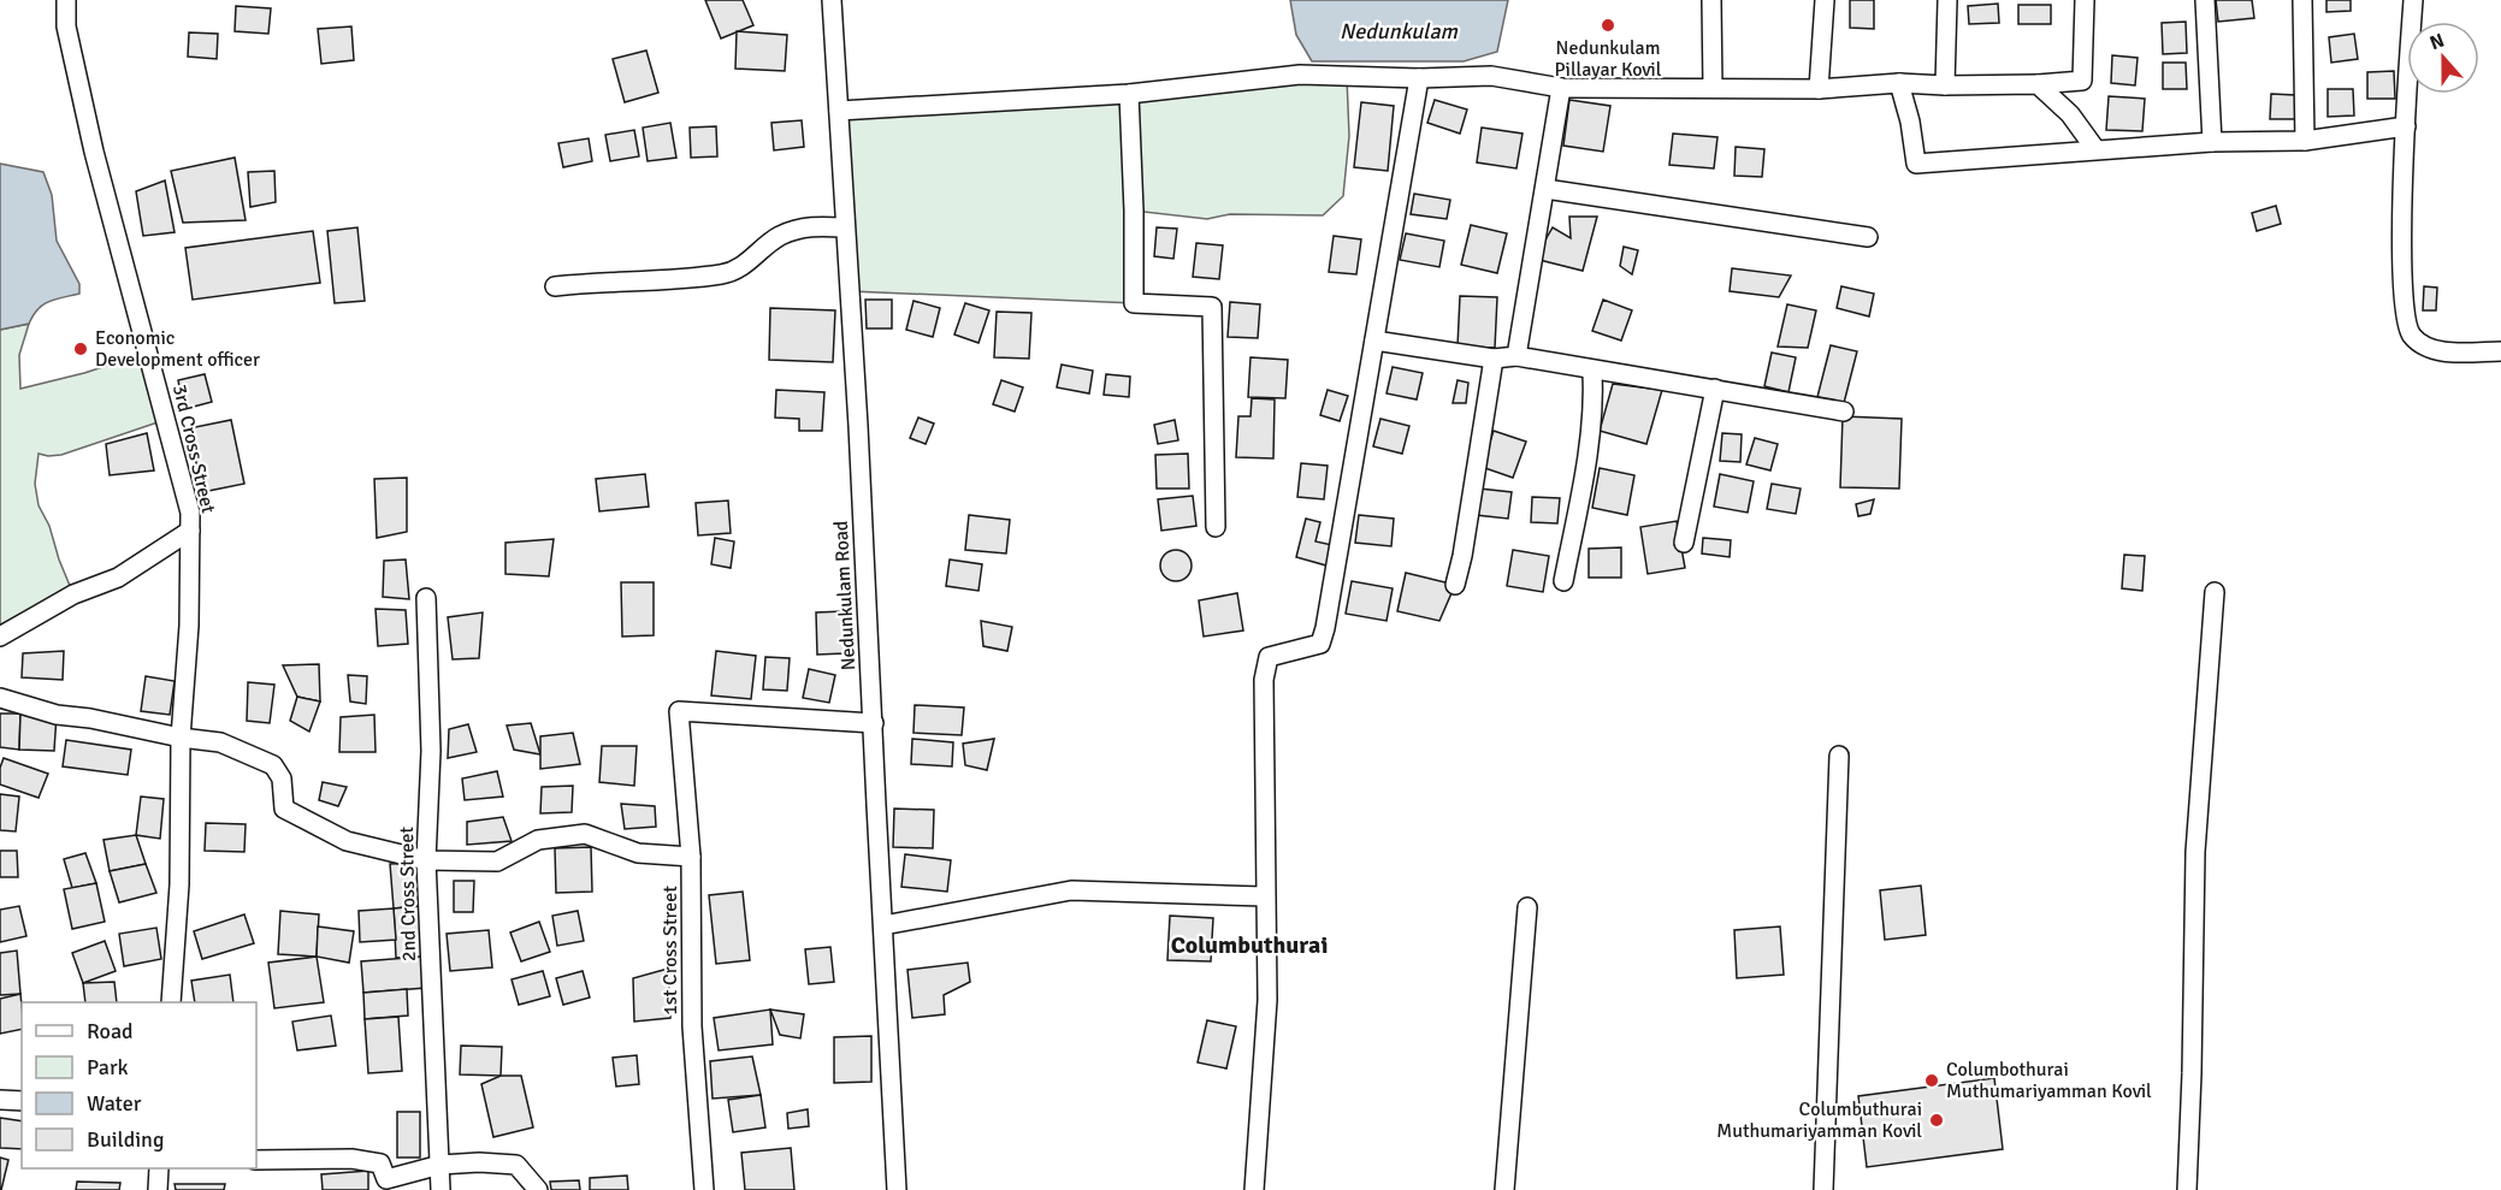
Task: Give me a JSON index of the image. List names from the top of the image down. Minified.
{"streets":{"street":["3rd Cross Street","Nedunkulam Road","2nd Cross Street","1st Cross Street"]},"crossings":[["Nedunkulam Road","1st Cross Street"]],"districts":["Columbuthurai"],"water":["Nedunkulam"],"places":["Nedunkulam Pillayar Kovil","Economic Development officer","Columbothurai Muthumariyamman Kovil","Columbuthurai Muthumariyamman Kovil"],"legend":["Road","Park","Water","Building"],"north":"top"}
